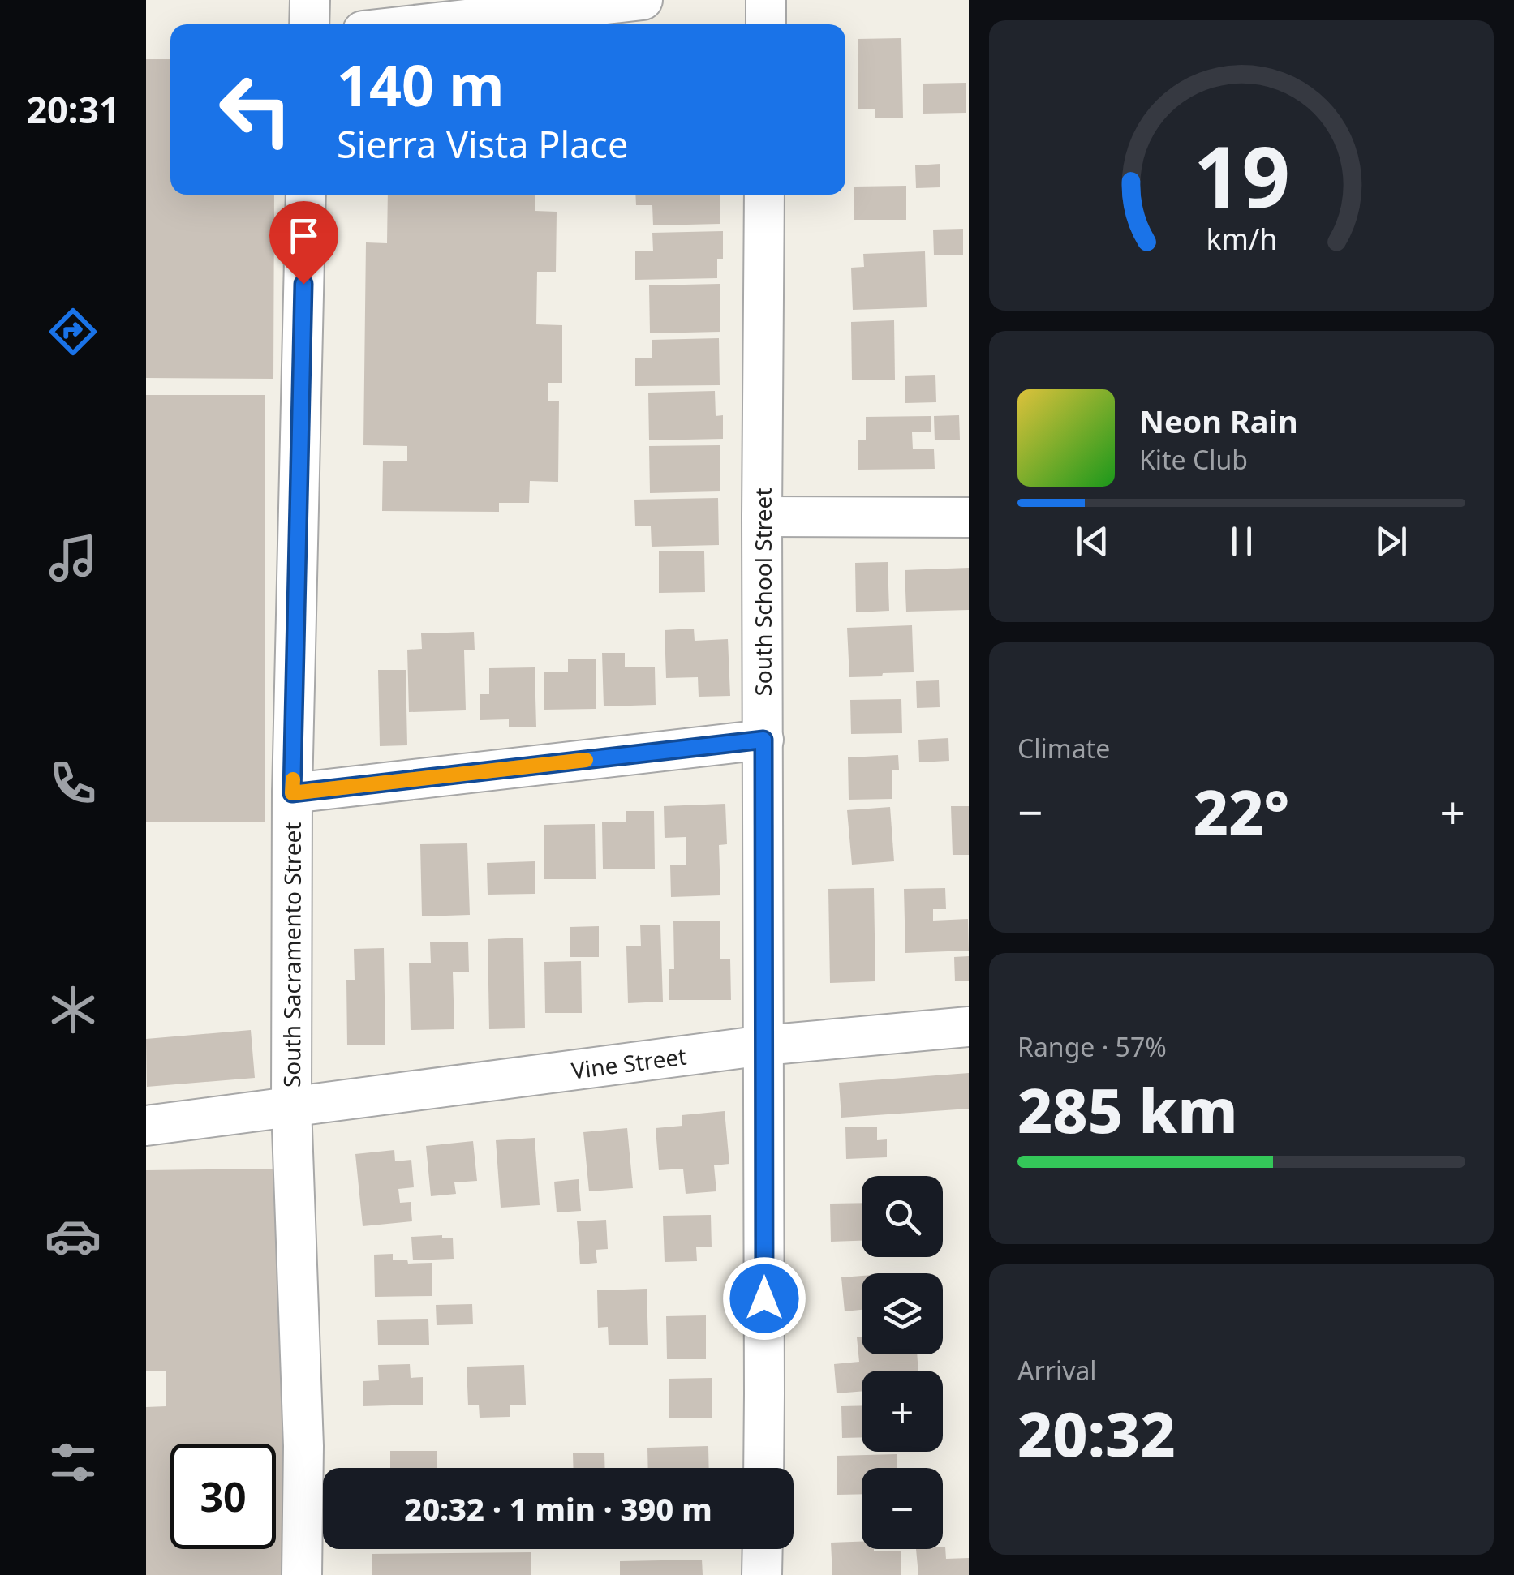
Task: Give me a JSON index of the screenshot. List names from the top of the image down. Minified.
{"streets":{"street":["South School Street","South Sacramento Street","Vine Street"]},"crossings":[["South School Street","Vine Street"],["South Sacramento Street","Vine Street"]],"page":{"tabs":"20:31","turn":["140 m","Sierra Vista Place"],"song":["Neon Rain","Kite Club"],"tile":["Climate",["Range · 57%","285 km"],["Arrival","20:32"]],"heat":["−","22°","+"],"map_buttons":["+","−"],"limit":"30","trip":"20:32 · 1 min · 390 m","gauge":["19","km/h"]}}
